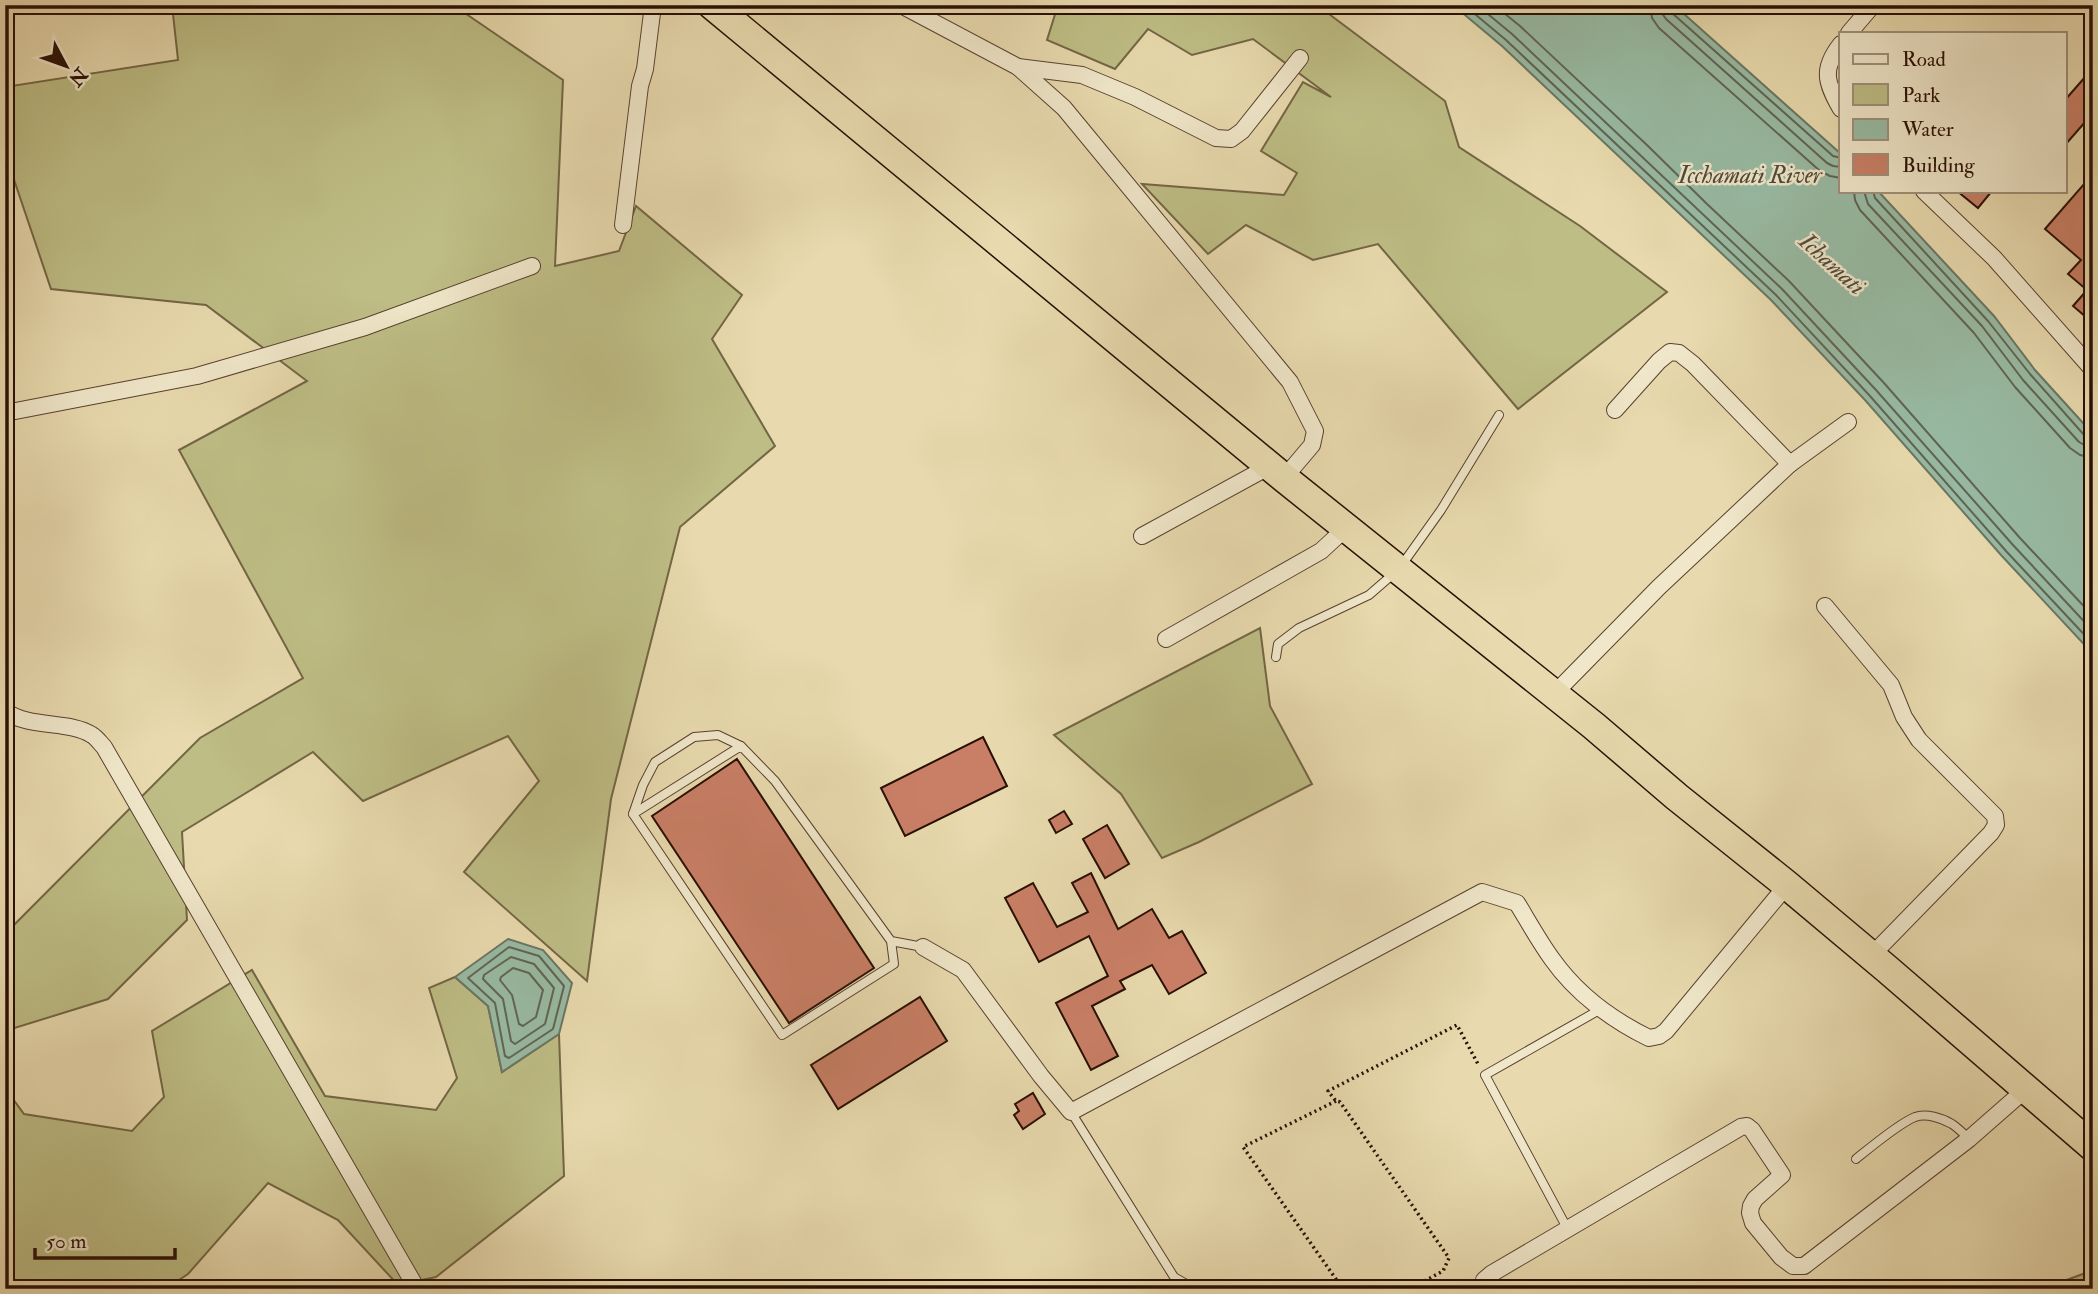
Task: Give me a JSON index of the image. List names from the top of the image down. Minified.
{"water":["Icchamati River","Ichamati"],"legend":["Road","Park","Water","Building"],"scale_bar":"50 m","north":"bottom right"}
